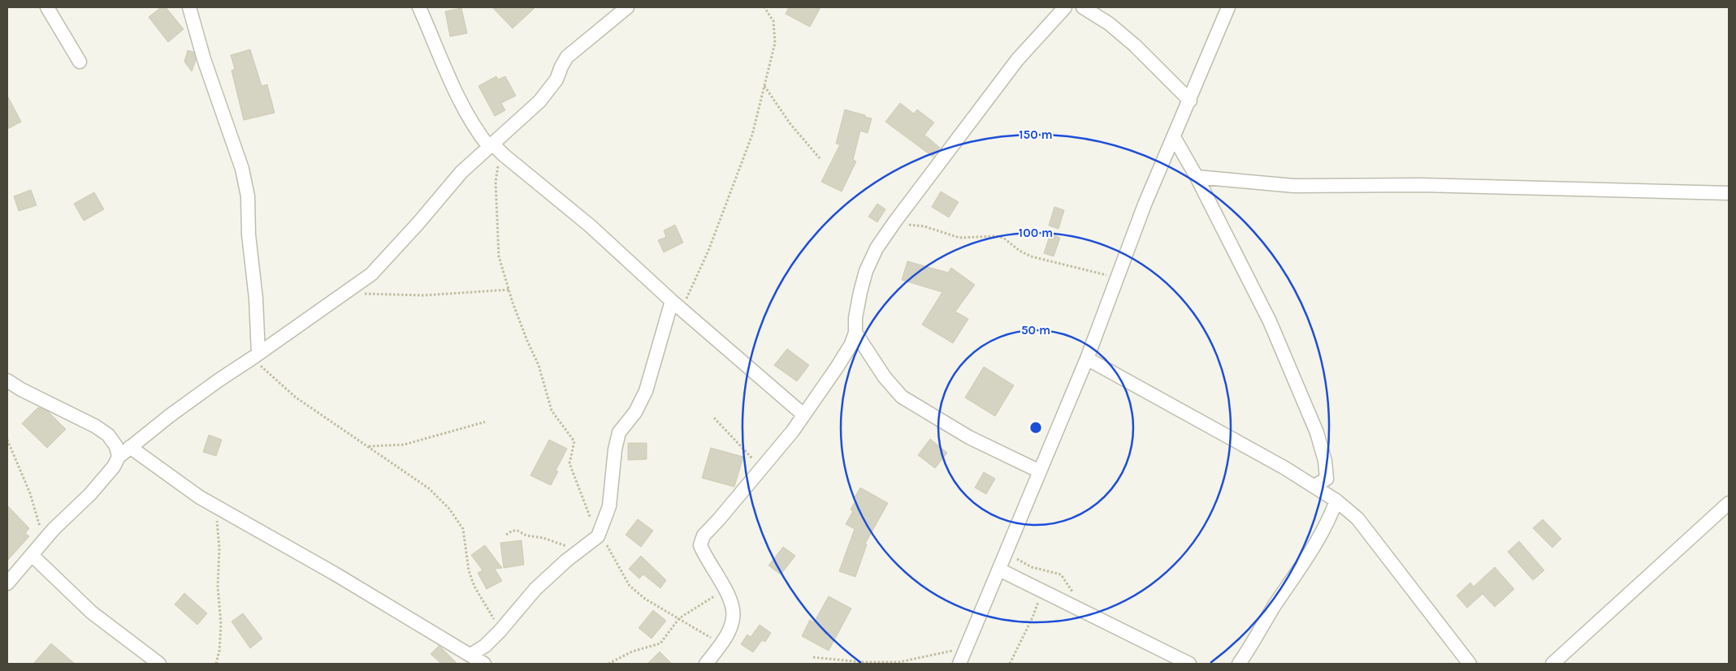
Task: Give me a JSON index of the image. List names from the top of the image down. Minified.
{"rings":["150 m","100 m","50 m"]}
